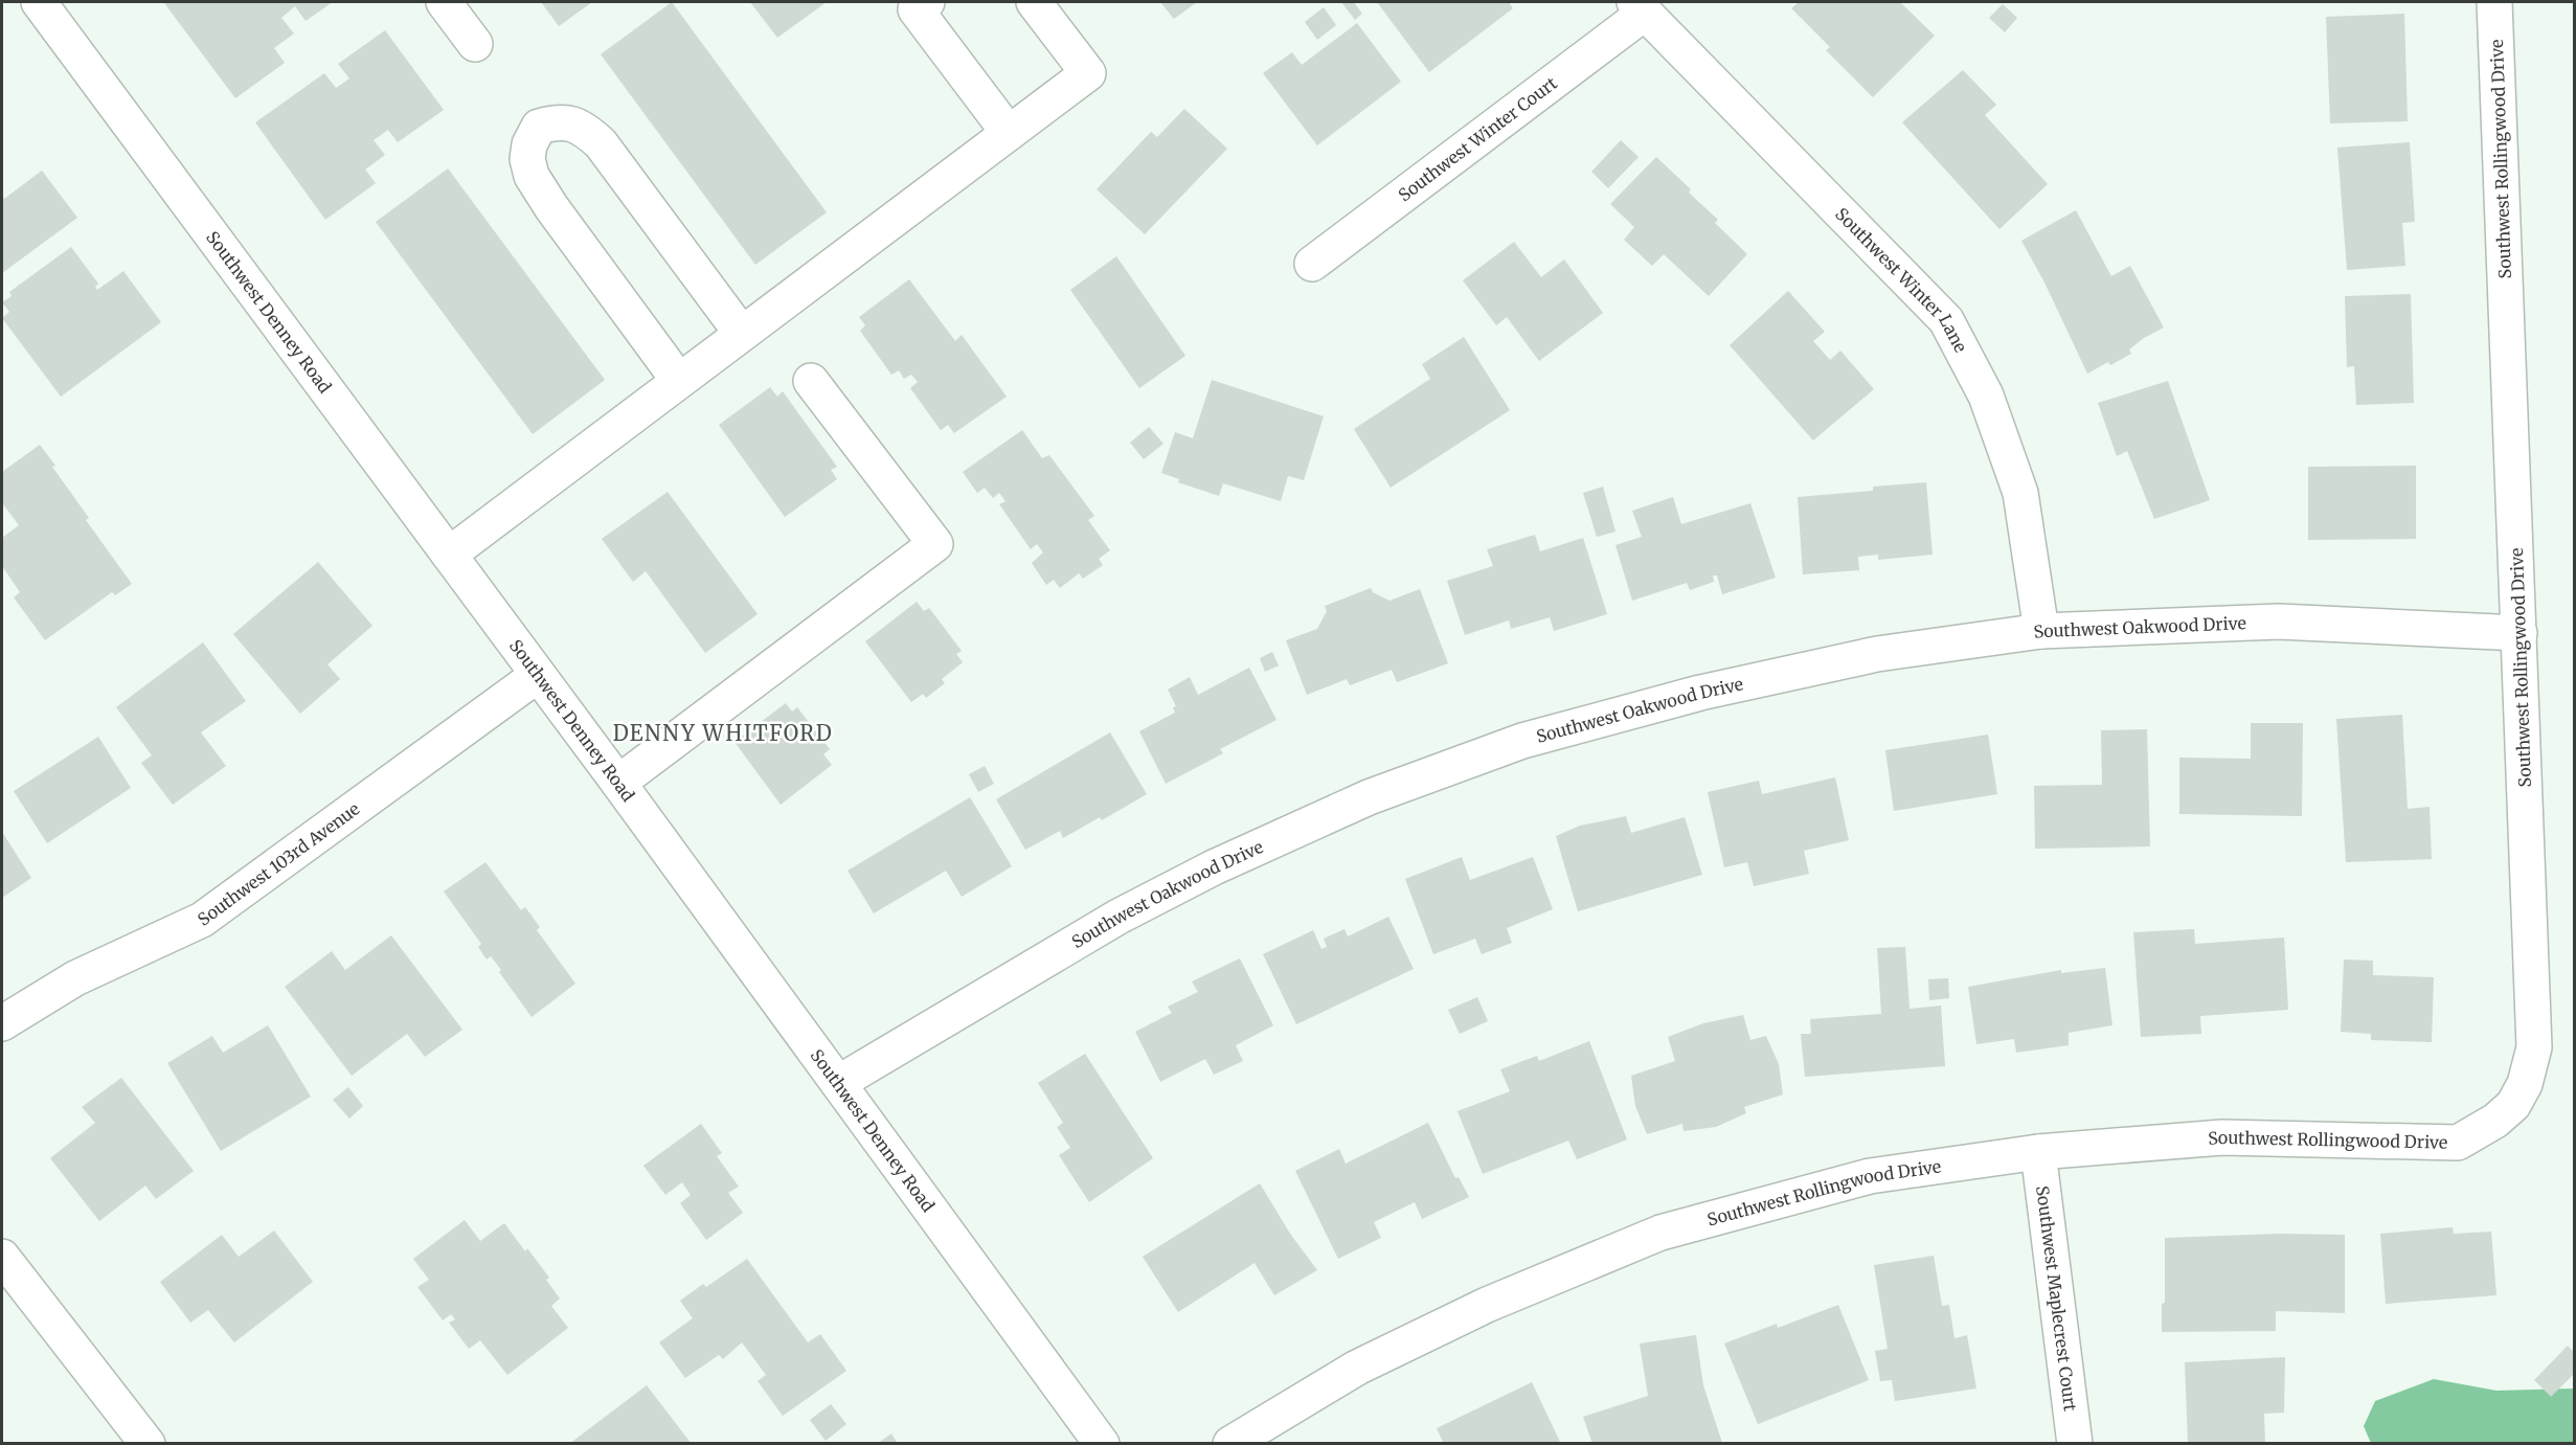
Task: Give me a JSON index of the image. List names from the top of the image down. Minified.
{"streets":{"street":["Southwest Winter Court","Southwest Rollingwood Drive","Southwest Winter Lane","Southwest Denney Road","Southwest Oakwood Drive","Southwest 103rd Avenue","Southwest Maplecrest Court"]},"crossings":[["Southwest Winter Court","Southwest Winter Lane"],["Southwest Rollingwood Drive","Southwest Oakwood Drive"],["Southwest Rollingwood Drive","Southwest Maplecrest Court"],["Southwest Winter Lane","Southwest Oakwood Drive"],["Southwest Denney Road","Southwest Oakwood Drive"],["Southwest Denney Road","Southwest 103rd Avenue"]],"districts":["DENNY WHITFORD"]}
